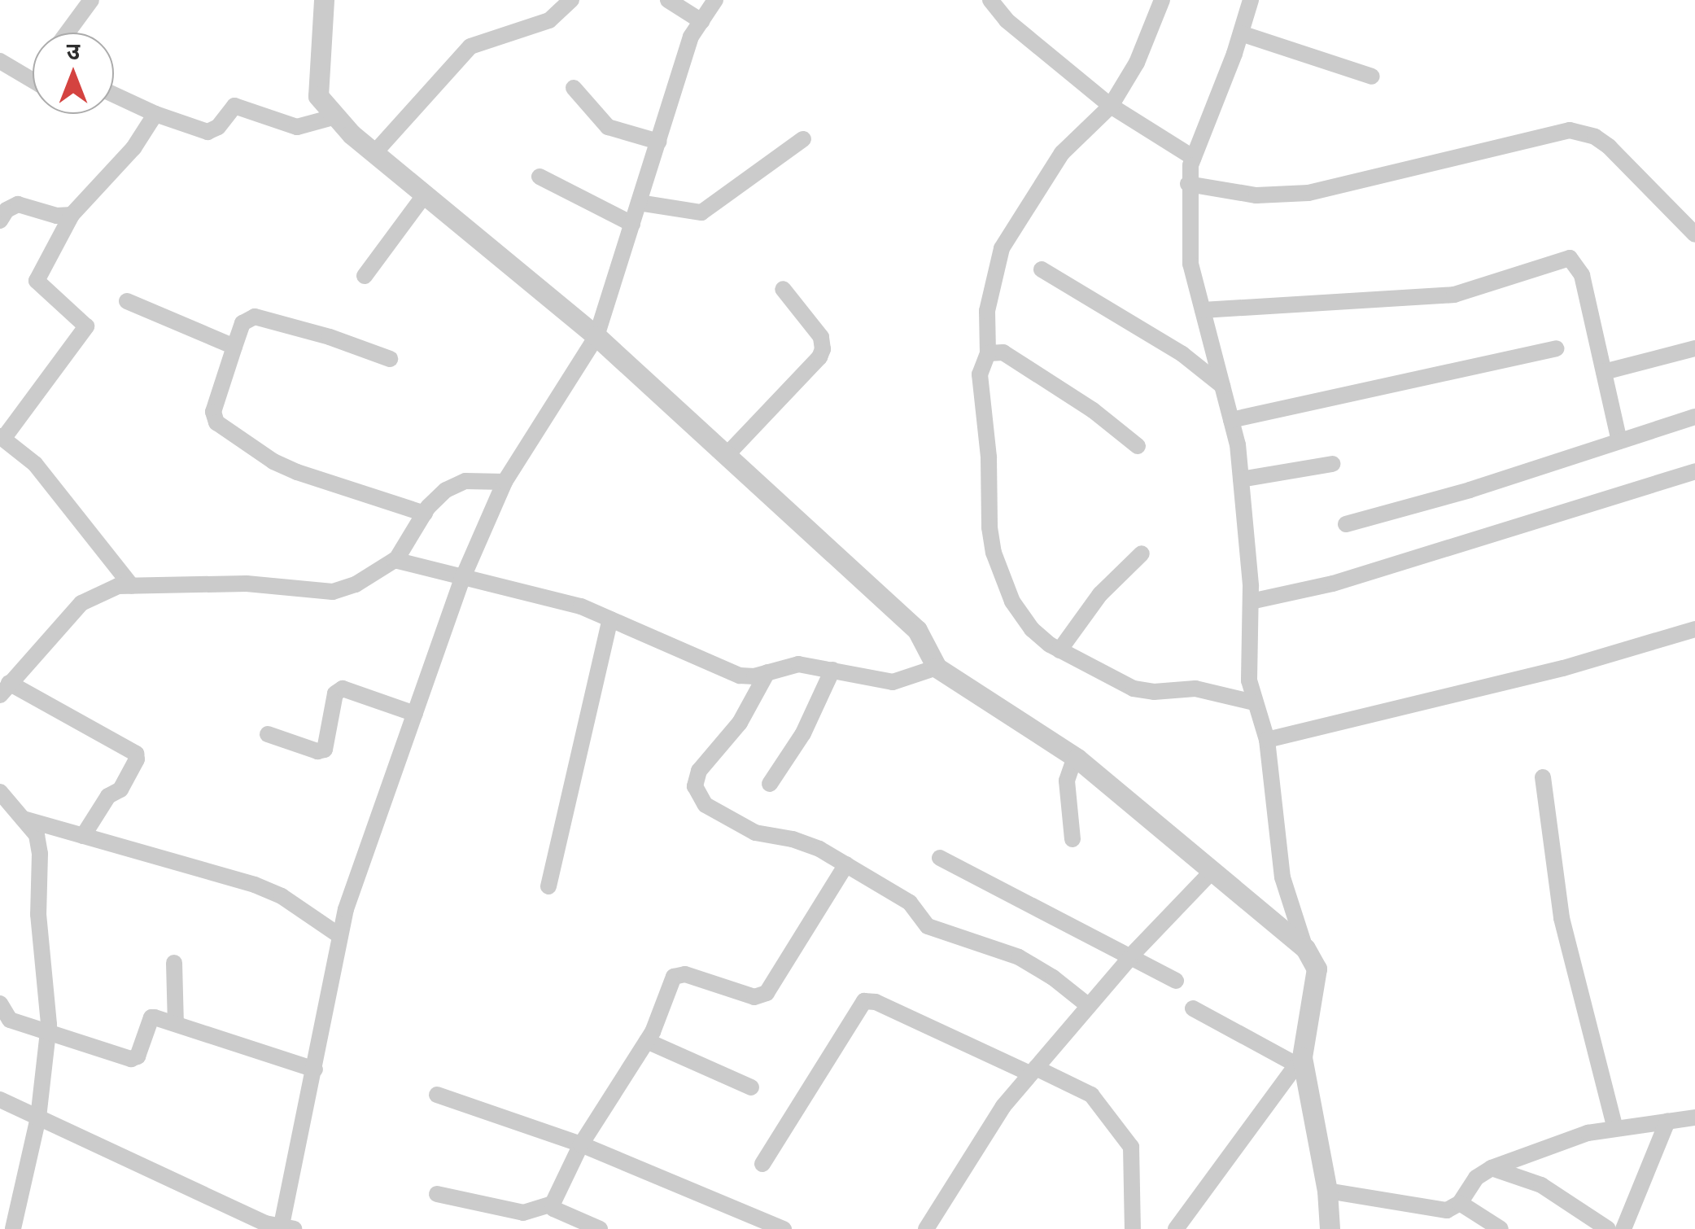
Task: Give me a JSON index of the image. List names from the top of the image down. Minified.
{"north":"top"}
